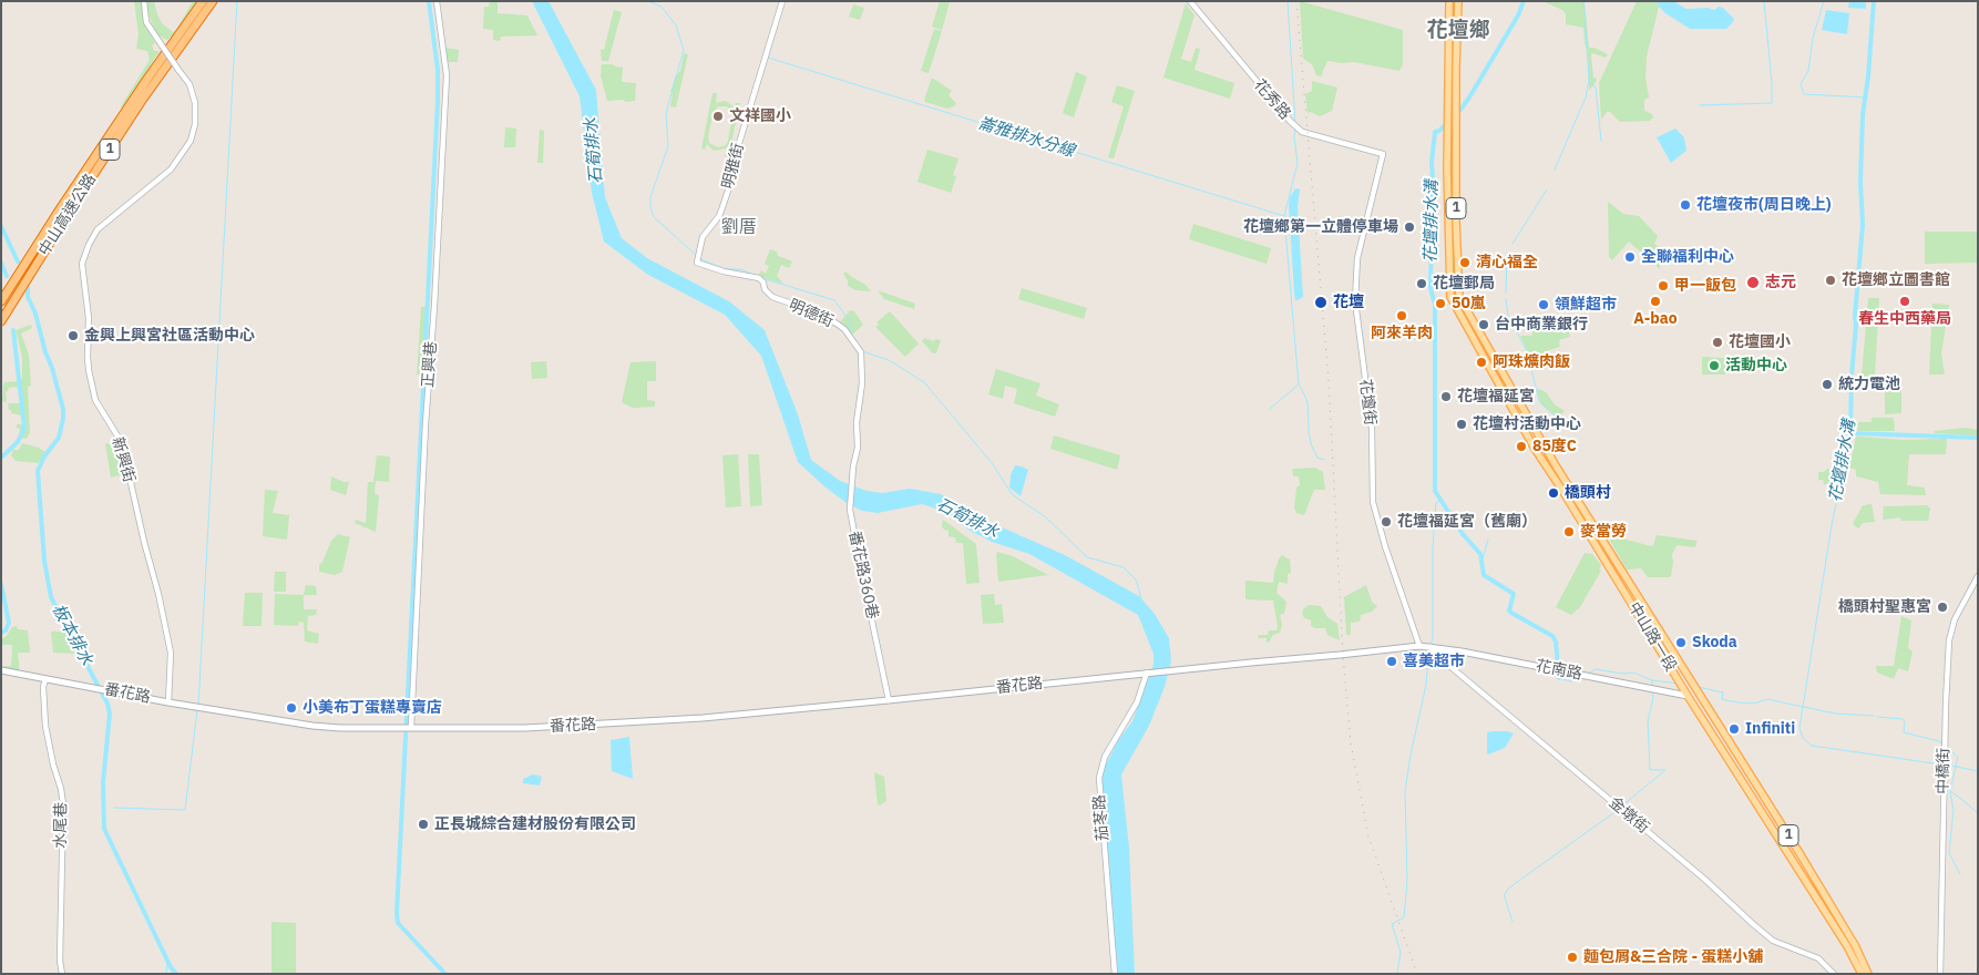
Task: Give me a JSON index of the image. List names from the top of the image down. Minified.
{"streets":{"highway":["1","中山高速公路"],"main road":["中山路一段","花南路","番花路"],"street":["花秀路","明雅街","明德街","正興巷","花壇街","新興街","番花路360巷","中橋街","金墩街","茄苳路","水尾巷"]},"crossings":[["花秀路","花壇街"],["明雅街","明德街"],["明德街","番花路360巷"],["正興巷","番花路"],["花壇街","番花路"],["新興街","番花路"],["番花路360巷","番花路"],["中山路一段","花南路"],["花南路","金墩街"],["番花路","茄苳路"],["番花路","水尾巷"]],"districts":["花壇鄉","劉厝"],"water":["崙雅排水分線","石筍排水","花壇排水溝","板本排水"],"places":["文祥國小","花壇夜市(周日晚上)","花壇鄉第一立體停車場","全聯福利中心","清心福全","花壇鄉立圖書館","志元","花壇郵局","甲一飯包","A-bao","春生中西藥局","花壇","50嵐","領鮮超市","阿來羊肉","台中商業銀行","金興上興宮社區活動中心","花壇國小","阿珠爌肉飯","活動中心","統力電池","花壇福延宮","花壇村活動中心","85度C","橋頭村","花壇福延宮（舊廟）","麥當勞","橋頭村聖惠宮","Skoda","喜美超市","小美布丁蛋糕專賣店","Infiniti","正長城綜合建材股份有限公司","麵包屑&三合院 - 蛋糕小舖"]}
